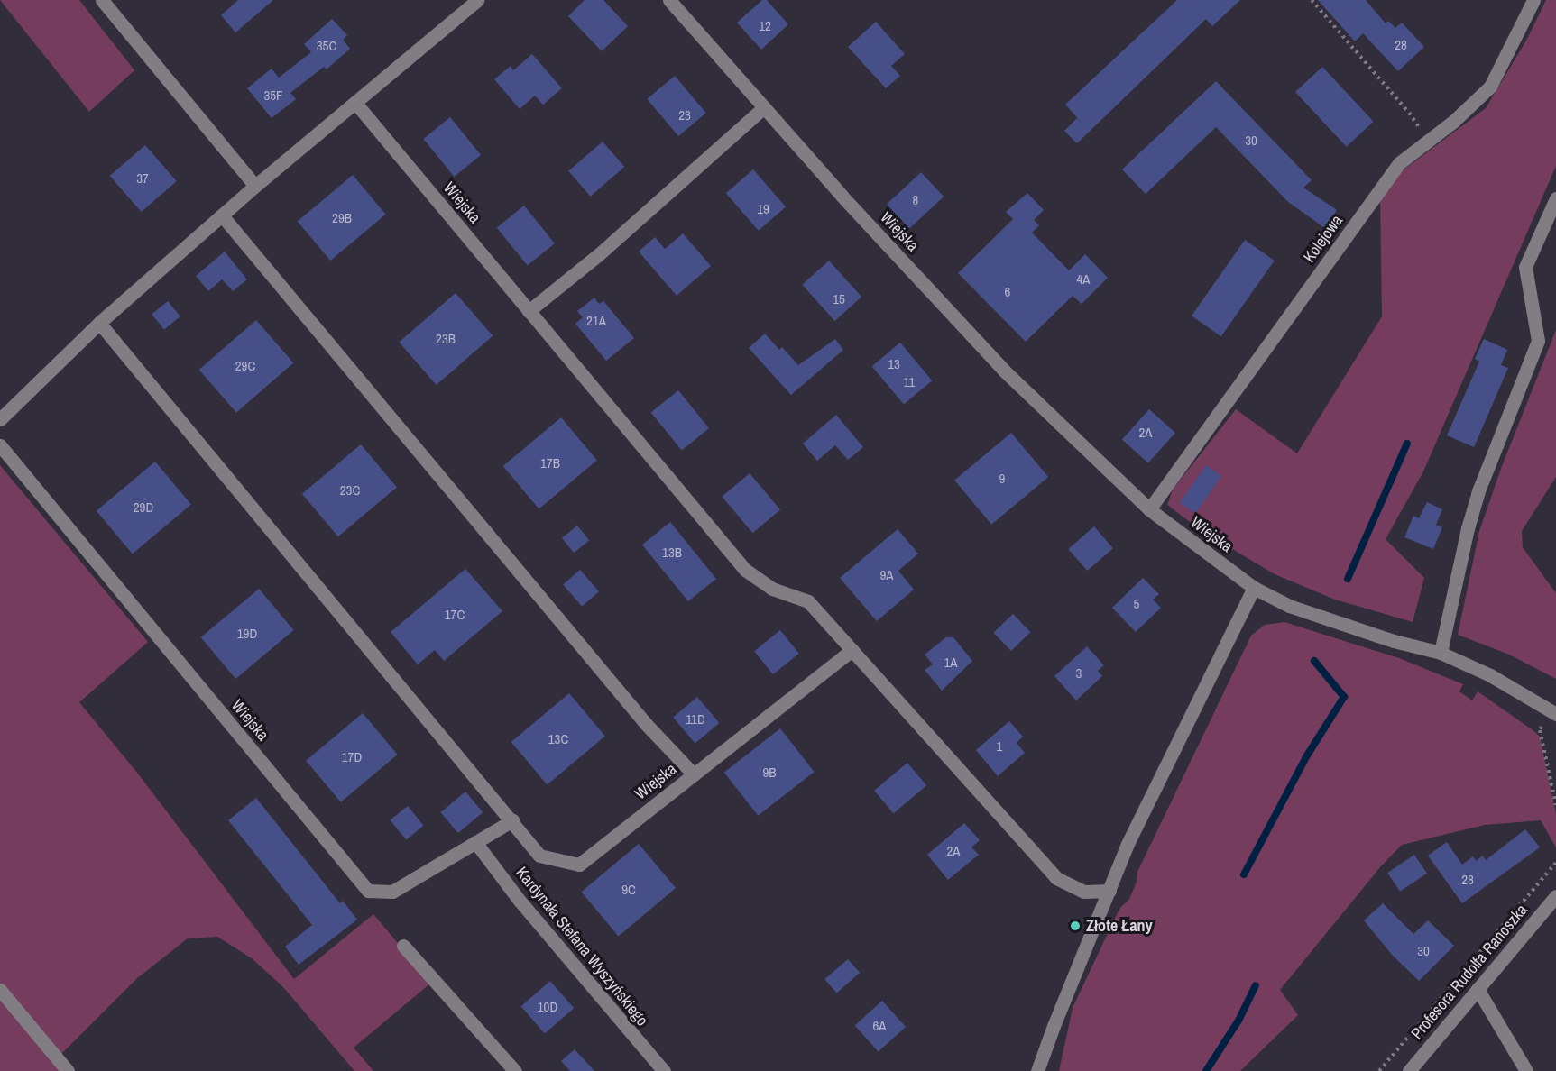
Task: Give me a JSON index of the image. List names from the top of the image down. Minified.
{"streets":{"street":["Wiejska","Kolejowa","Kardynała Stefana Wyszyńskiego","Profesora Rudolfa Ranoszka"]},"crossings":[["Wiejska","Kolejowa"],["Wiejska","Kardynała Stefana Wyszyńskiego"]],"places":["Złote Łany"],"house_numbers":["12","28","35C","35F","23","30","37","8","19","29B","4A","6","15","21A","23B","13","29C","11","2A","17B","9","23C","29D","13B","9A","5","17C","19D","1A","3","11D","13C","1","17D","9B","2A","28","9C","30","10D","6A"]}
